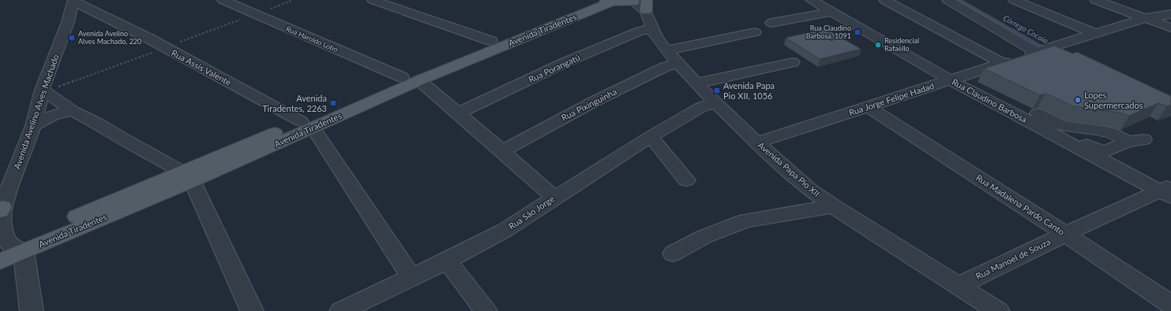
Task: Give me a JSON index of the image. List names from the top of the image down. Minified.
{"streets":{"main road":["Avenida Tiradentes"],"street":["Rua Haroldo Lobo","Rua Assis Valente","Rua Porangatú","Rua Jorge Felipe Hadad","Rua Claudino Barbosa","Rua Pixinguinha","Avenida Avelino Alves Machado","Avenida Papa Pio XII","Rua Madalena Pardo Canto","Rua São Jorge","Rua Manoel de Souza"]},"crossings":[["Avenida Tiradentes","Rua Haroldo Lobo"],["Avenida Tiradentes","Rua Assis Valente"],["Avenida Tiradentes","Avenida Avelino Alves Machado"],["Avenida Tiradentes","Avenida Papa Pio XII"],["Rua Assis Valente","Avenida Avelino Alves Machado"],["Rua Porangatú","Avenida Papa Pio XII"],["Rua Jorge Felipe Hadad","Rua Claudino Barbosa"],["Rua Jorge Felipe Hadad","Avenida Papa Pio XII"],["Rua Jorge Felipe Hadad","Rua Madalena Pardo Canto"],["Rua Claudino Barbosa","Rua Manoel de Souza"],["Rua Pixinguinha","Avenida Papa Pio XII"],["Avenida Papa Pio XII","Rua São Jorge"],["Avenida Papa Pio XII","Rua Manoel de Souza"],["Rua Madalena Pardo Canto","Rua Manoel de Souza"]],"water":["Córrego Cocaia"],"places":{"transit":["Rua Claudino Barbosa, 1091","Avenida Avelino Alves Machado, 220","Avenida Papa Pio XII, 1056","Avenida Tiradentes, 2263"],"other":["Residencial Rafaello","Lopes Supermercados"]}}
